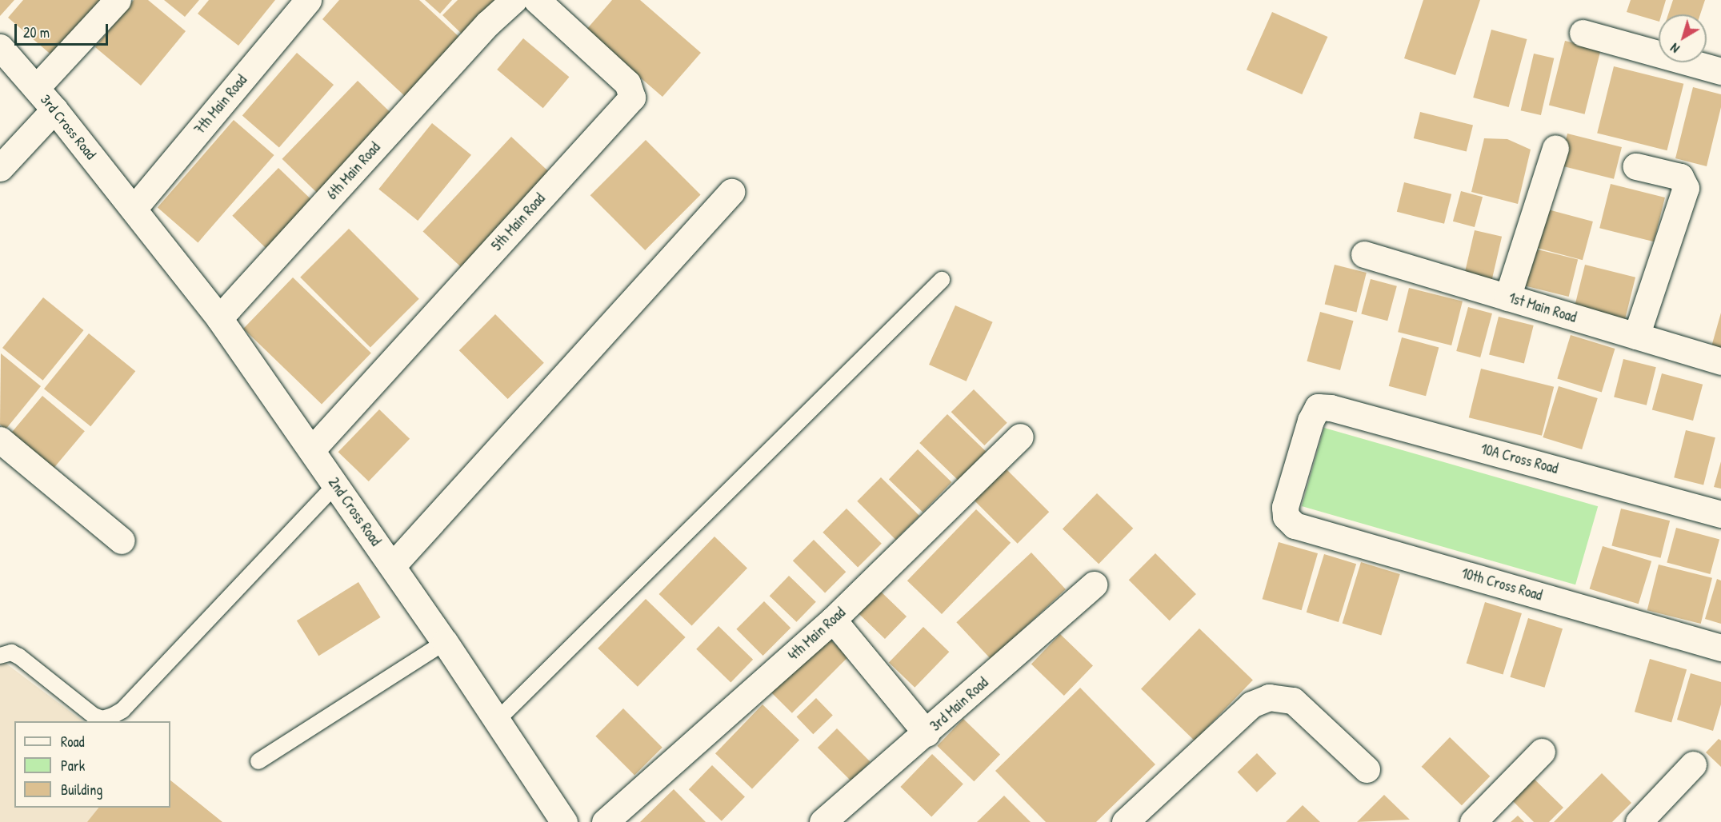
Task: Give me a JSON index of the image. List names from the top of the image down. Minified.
{"streets":{"street":["7th Main Road","3rd Cross Road","6th Main Road","5th Main Road","1st Main Road","10A Cross Road","2nd Cross Road","10th Cross Road","4th Main Road","3rd Main Road"]},"crossings":[["7th Main Road","3rd Cross Road"],["7th Main Road","2nd Cross Road"],["3rd Cross Road","2nd Cross Road"],["6th Main Road","2nd Cross Road"],["5th Main Road","2nd Cross Road"],["10A Cross Road","10th Cross Road"]],"legend":["Road","Park","Building"],"scale_bar":"20 m","north":"bottom left"}
